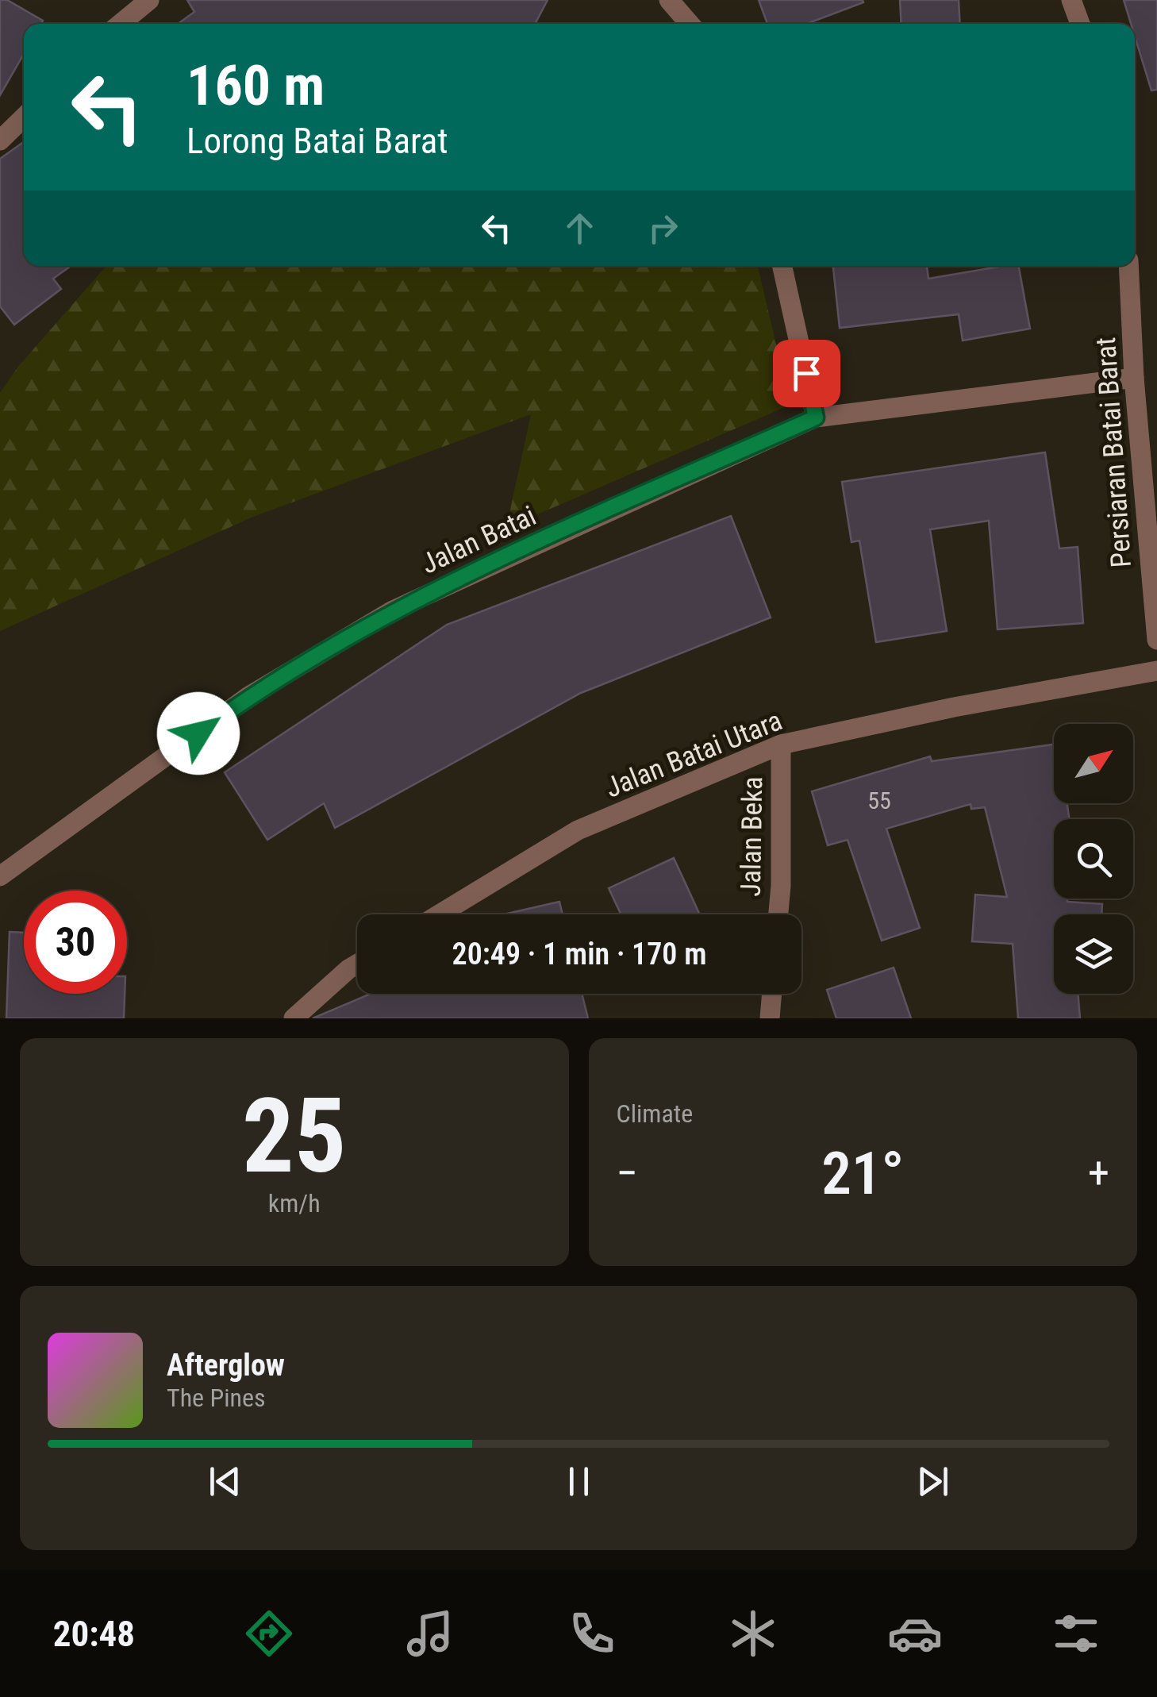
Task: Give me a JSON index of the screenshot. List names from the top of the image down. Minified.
{"streets":{"street":["Persiaran Batai Barat","Jalan Batai","Jalan Batai Utara","Jalan Beka"]},"crossings":[["Persiaran Batai Barat","Jalan Batai"],["Jalan Batai Utara","Jalan Beka"]],"house_numbers":["55"],"north":"top right","page":{"turn":["160 m","Lorong Batai Barat"],"limit":"30","trip":"20:49 · 1 min · 170 m","tile":[["25","km/h"],"Climate"],"heat":["−","21°","+"],"song":["Afterglow","The Pines"],"tabs":"20:48"}}
